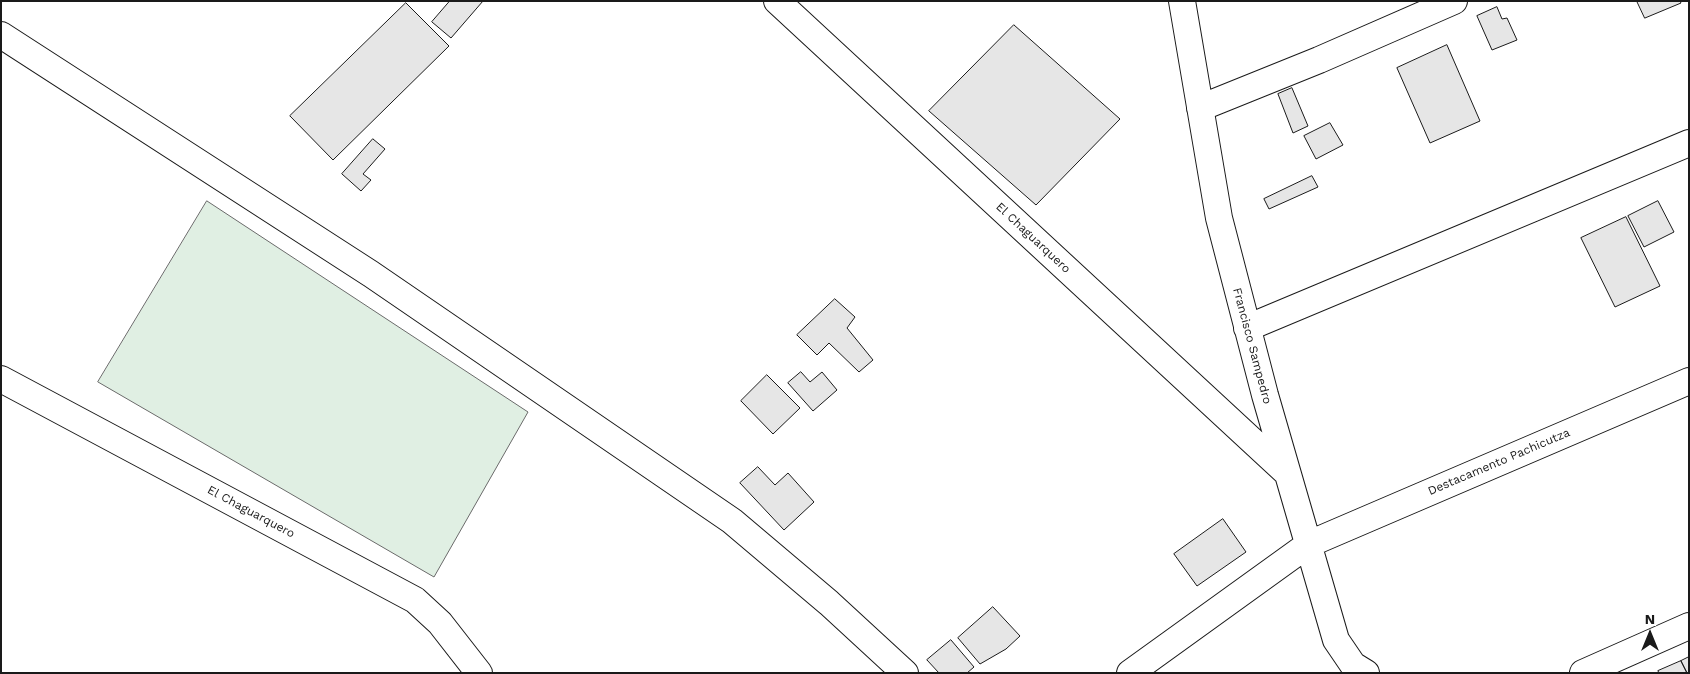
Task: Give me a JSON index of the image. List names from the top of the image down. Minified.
{"streets":{"street":["El Chaguarquero","Francisco Sampedro","Destacamento Pachicutza"]},"crossings":[["El Chaguarquero","Francisco Sampedro"],["Francisco Sampedro","Destacamento Pachicutza"]],"north":"top"}
